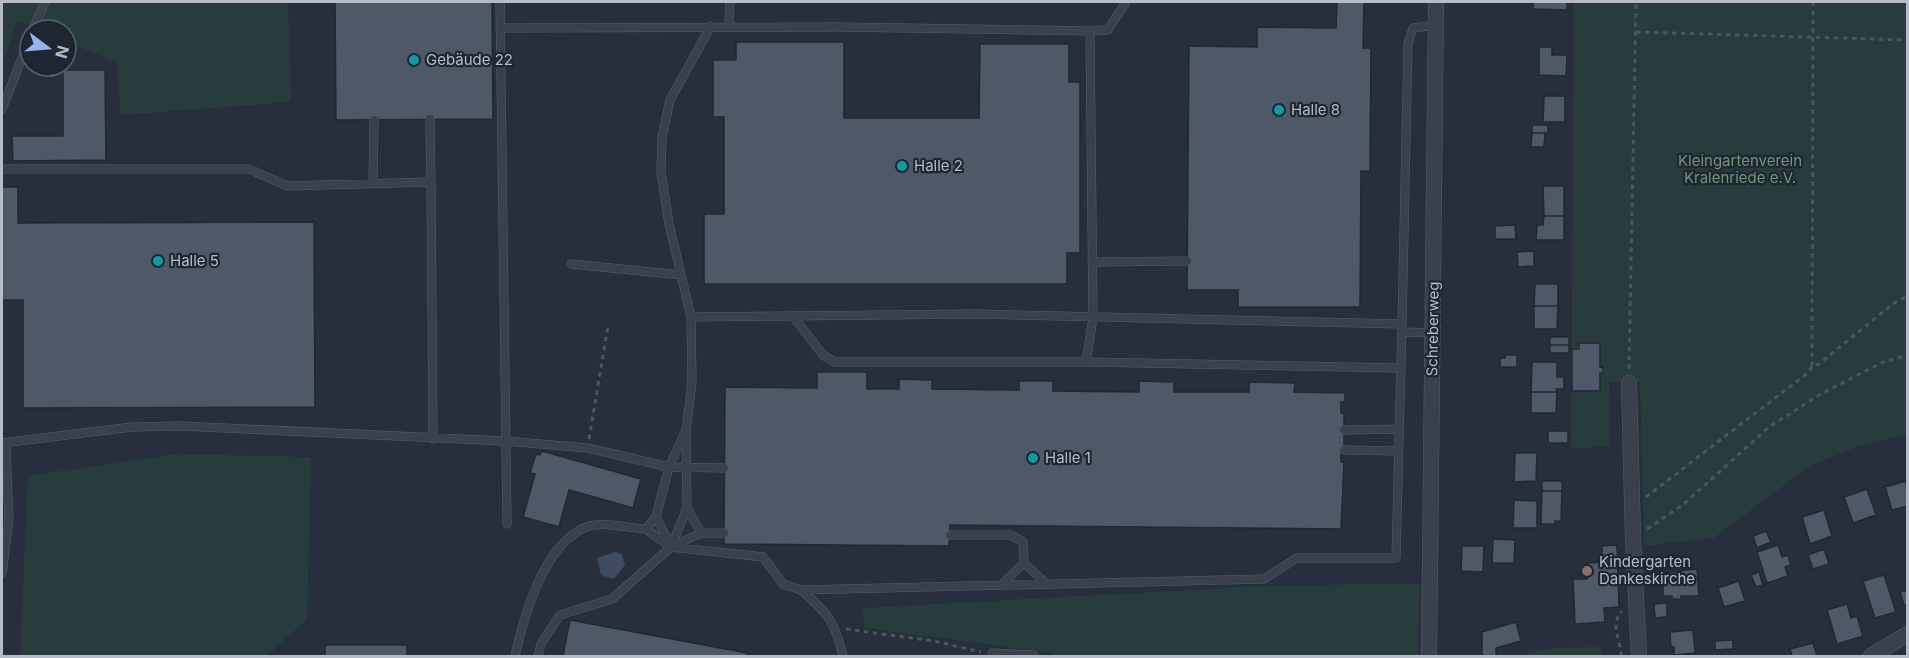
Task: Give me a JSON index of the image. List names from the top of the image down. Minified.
{"streets":{"street":["Schreberweg"]},"parks":["Kleingartenverein Kralenriede e.V."],"places":["Gebäude 22","Halle 8","Halle 2","Halle 5","Halle 1","Kindergarten Dankeskirche"],"north":"right"}
